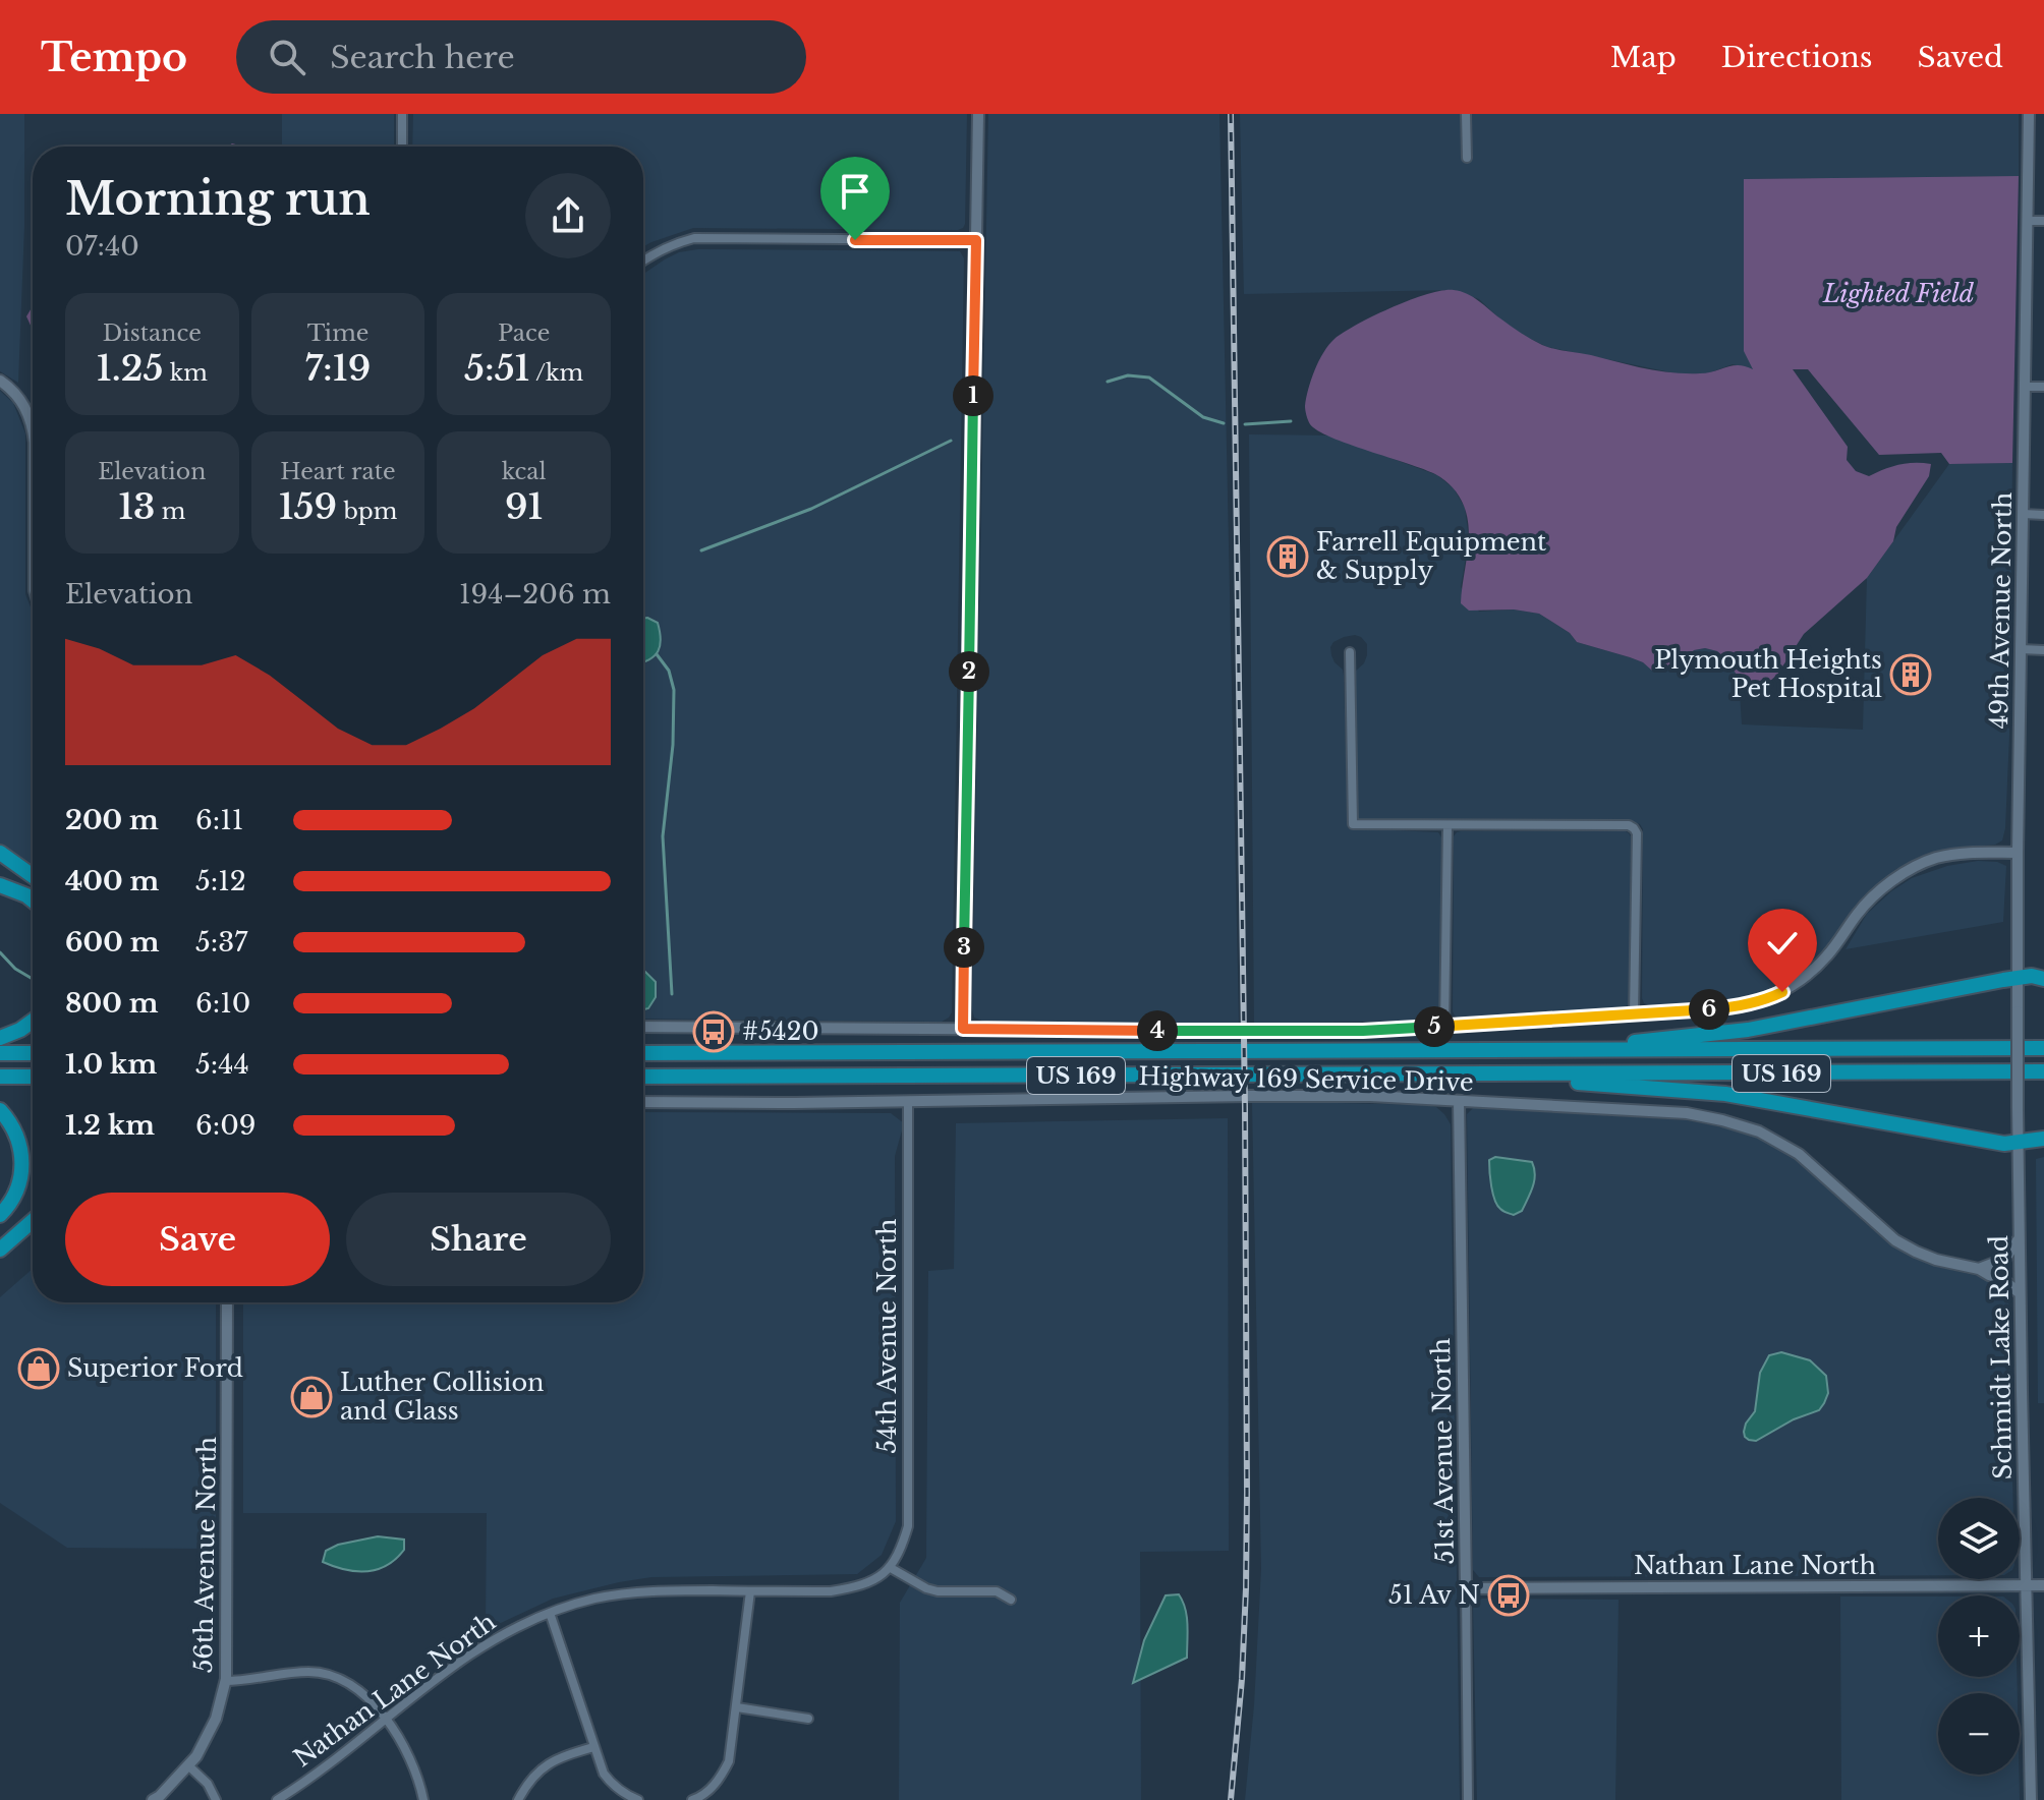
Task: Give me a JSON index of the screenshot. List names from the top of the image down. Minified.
{"streets":{"highway":["US 169"],"street":["49th Avenue North","Highway 169 Service Drive","54th Avenue North","Schmidt Lake Road","51st Avenue North","56th Avenue North","Nathan Lane North"]},"crossings":[["49th Avenue North","Schmidt Lake Road"],["Highway 169 Service Drive","54th Avenue North"],["Highway 169 Service Drive","Schmidt Lake Road"],["Highway 169 Service Drive","51st Avenue North"],["54th Avenue North","Nathan Lane North"],["Schmidt Lake Road","Nathan Lane North"],["51st Avenue North","Nathan Lane North"]],"parks":["Lighted Field"],"places":{"building":["Farrell Equipment & Supply","Plymouth Heights Pet Hospital"],"bus stop":["#5420","51 Av N"],"shop":["Superior Ford","Luther Collision and Glass"]},"page":{"header":"Tempo","search":"Search here","nav":["Map","Directions","Saved"],"heading":["Morning run","07:40"],"stats":[["Distance","1.25 km"],["Time","7:19"],["Pace","5:51 /km"],["Elevation","13 m"],["Heart rate","159 bpm"],["kcal","91"]],"pins":["1","2","3","6","5","4"],"chart":["Elevation","194–206 m"],"list":[{"name":"200 m","note":"6:11"},{"name":"400 m","note":"5:12"},{"name":"600 m","note":"5:37"},{"name":"800 m","note":"6:10"},{"name":"1.0 km","note":"5:44"},{"name":"1.2 km","note":"6:09"}],"buttons":["Save","Share"],"map_buttons":["+","−"]}}
